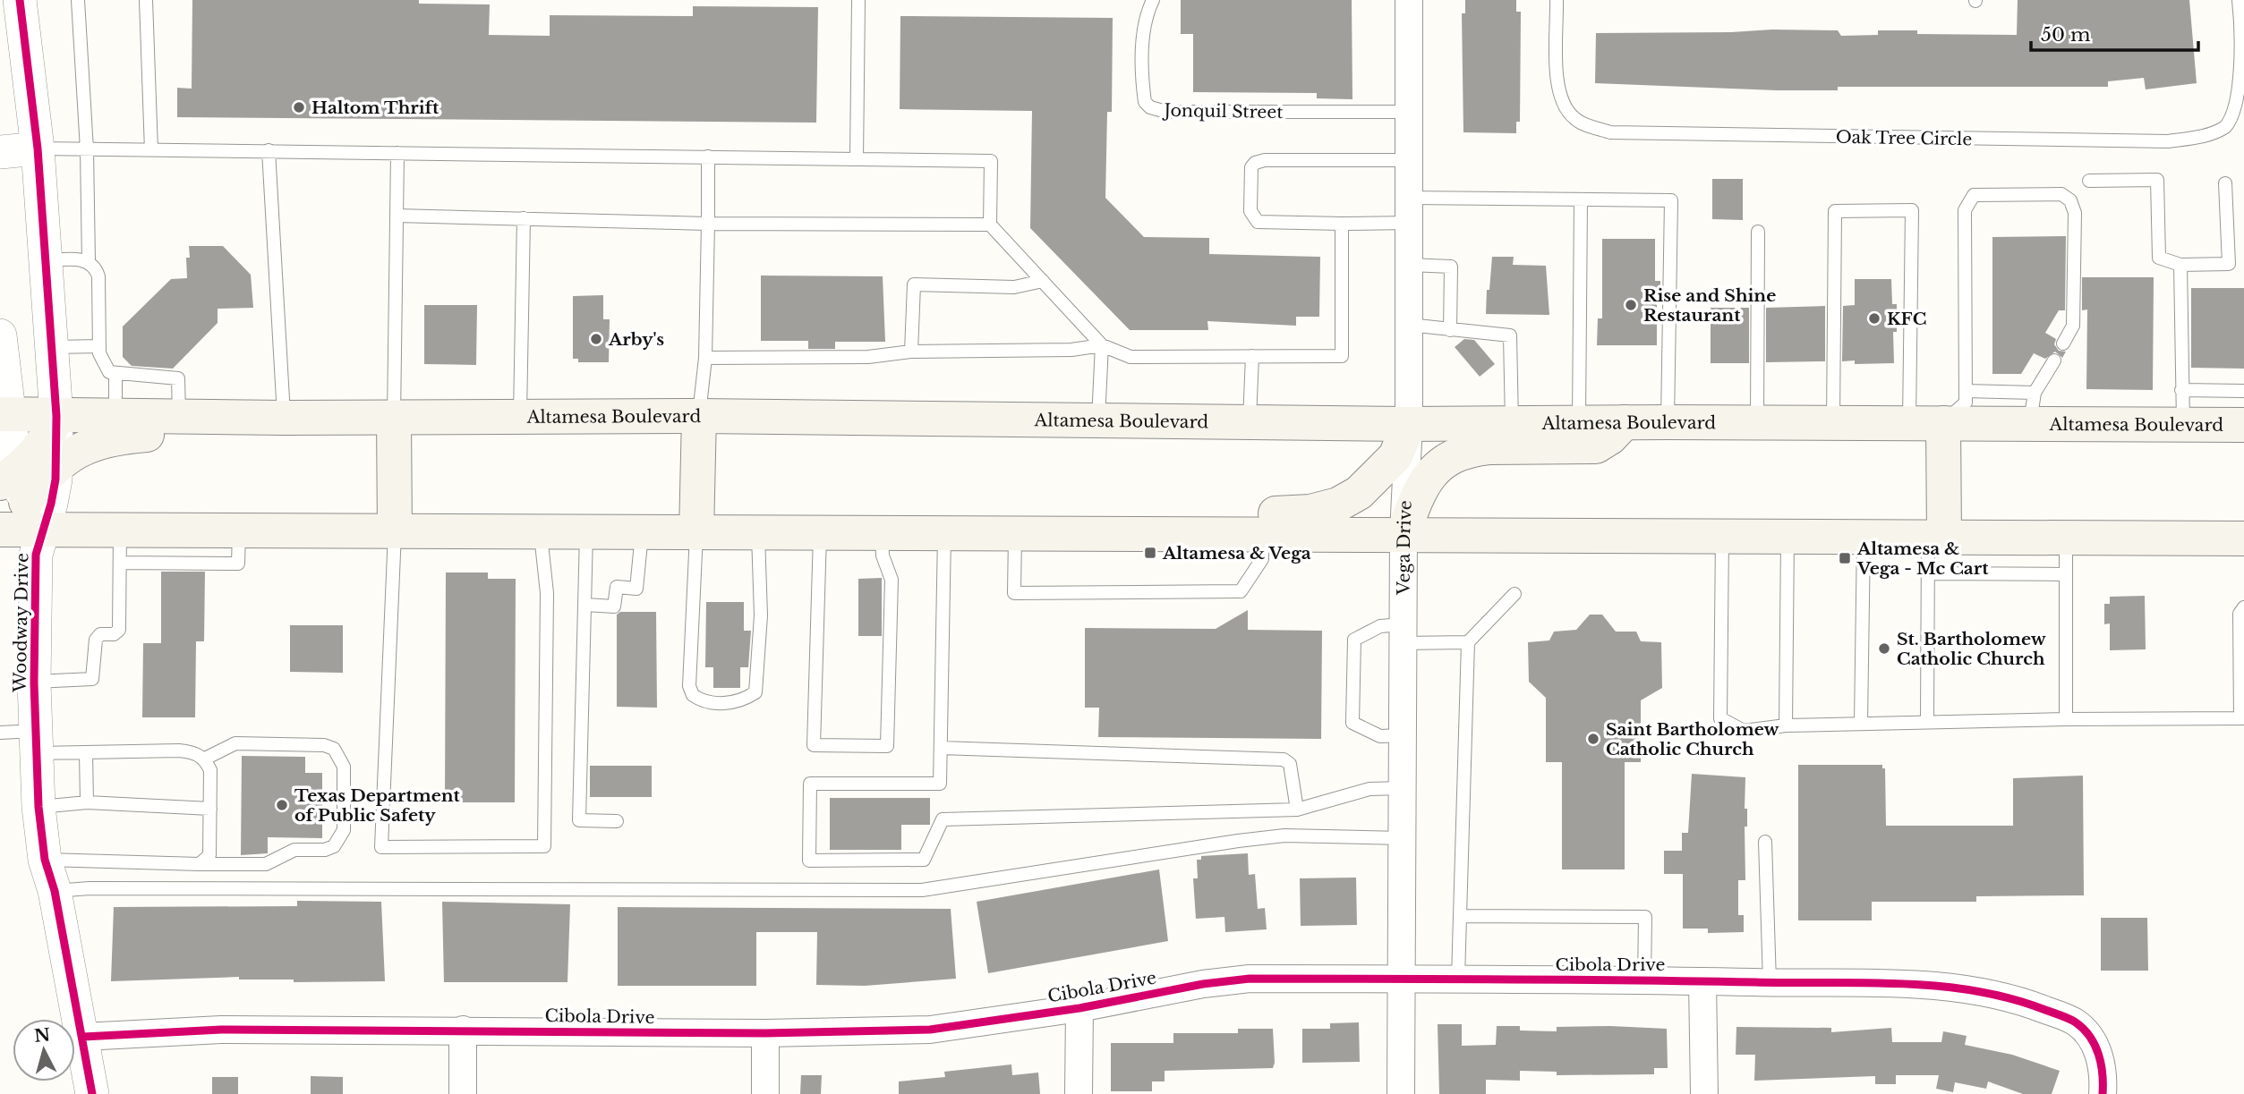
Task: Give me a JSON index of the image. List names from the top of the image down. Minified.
{"streets":{"main road":["Altamesa Boulevard"],"street":["Vega Drive","Woodway Drive","Cibola Drive"],"lane":["Jonquil Street","Oak Tree Circle"]},"crossings":[["Jonquil Street","Vega Drive"],["Altamesa Boulevard","Vega Drive"],["Altamesa Boulevard","Woodway Drive"],["Vega Drive","Cibola Drive"],["Woodway Drive","Cibola Drive"]],"places":{"other":["Haltom Thrift","Rise and Shine Restaurant","KFC","Arby's","St. Bartholomew Catholic Church","Saint Bartholomew Catholic Church","Texas Department of Public Safety"],"transit":["Altamesa & Vega","Altamesa & Vega - Mc Cart"]},"scale_bar":"50 m","north":"top"}
